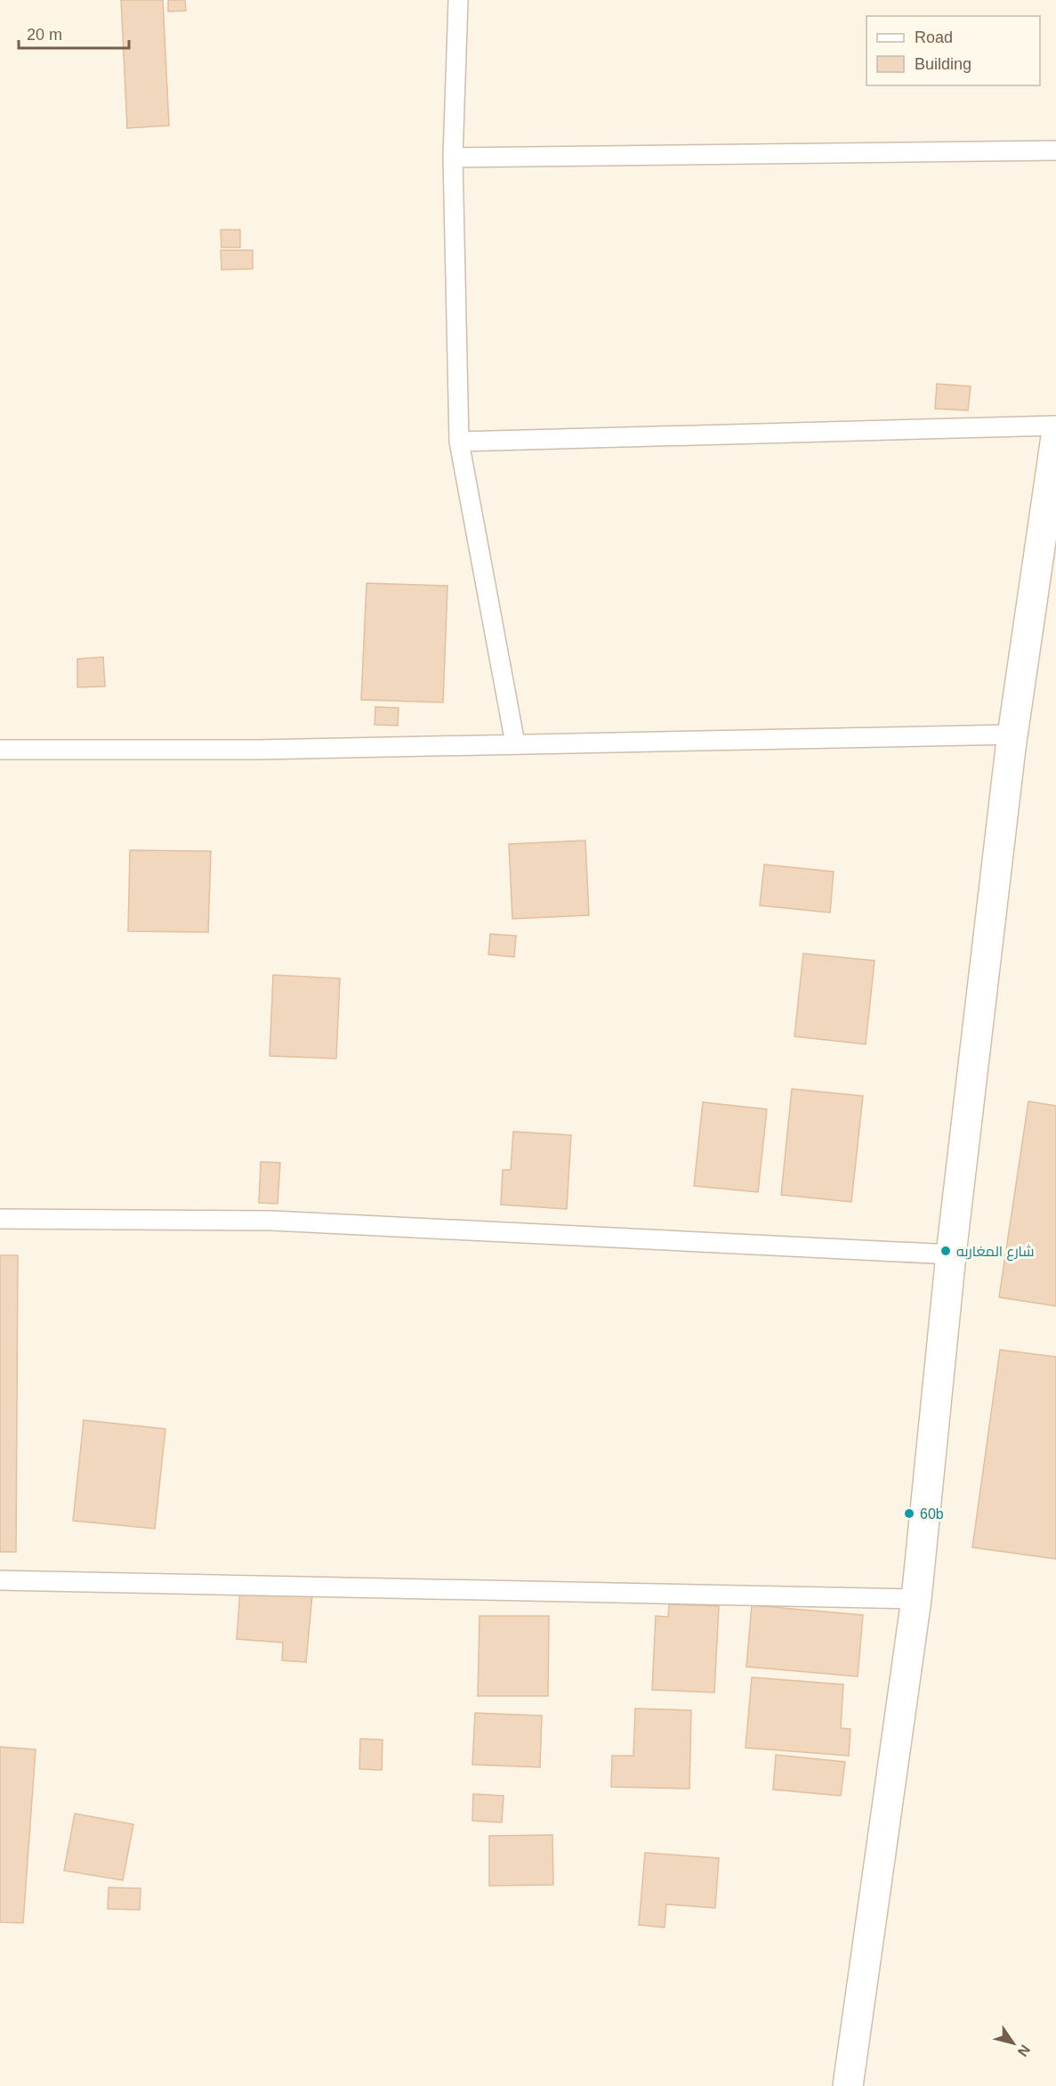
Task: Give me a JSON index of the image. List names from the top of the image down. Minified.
{"places":["شارع المغاربه","60b"],"legend":["Road","Building"],"scale_bar":"20 m","north":"bottom right"}
